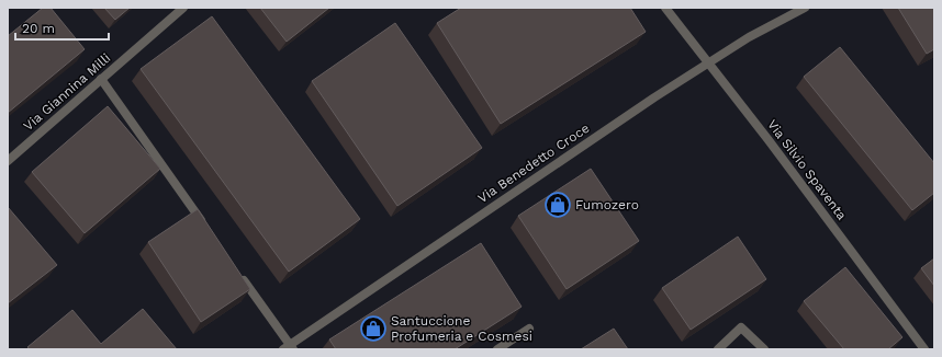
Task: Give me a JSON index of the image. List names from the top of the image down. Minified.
{"streets":{"street":["Via Giannina Milli","Via Benedetto Croce","Via Silvio Spaventa"]},"crossings":[["Via Benedetto Croce","Via Silvio Spaventa"]],"places":{"shop":["Fumozero","Santuccione Profumeria e Cosmesi"]},"scale_bar":"20 m"}
